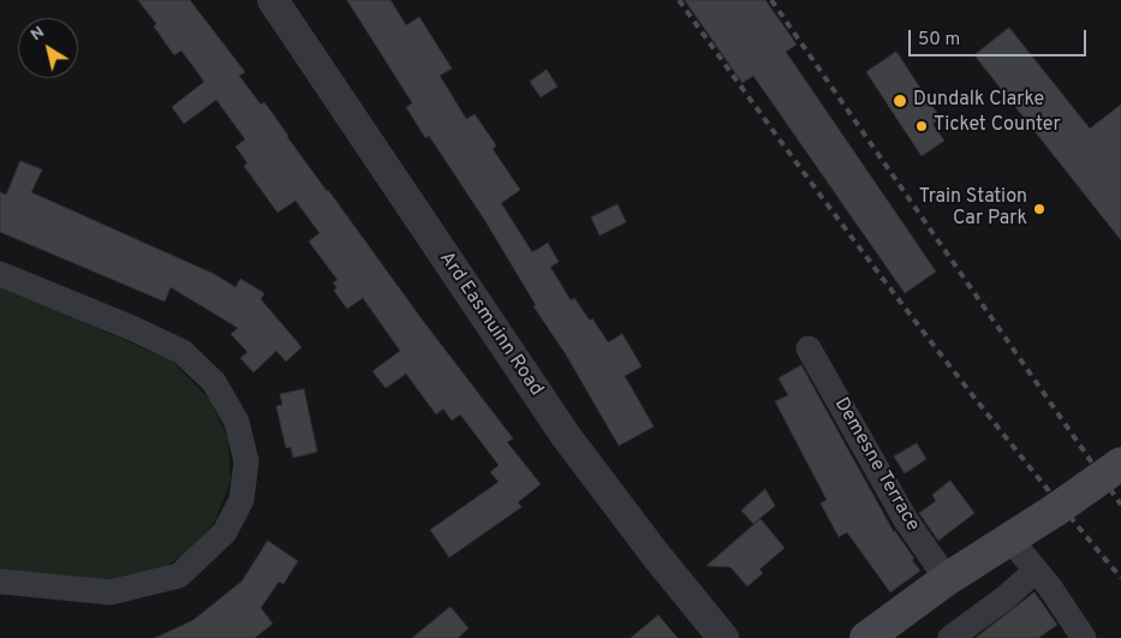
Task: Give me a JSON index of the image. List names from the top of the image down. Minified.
{"streets":{"street":["Ard Easmuinn Road","Demesne Terrace"]},"places":["Dundalk Clarke","Ticket Counter","Train Station Car Park"],"scale_bar":"50 m","north":"top left"}
